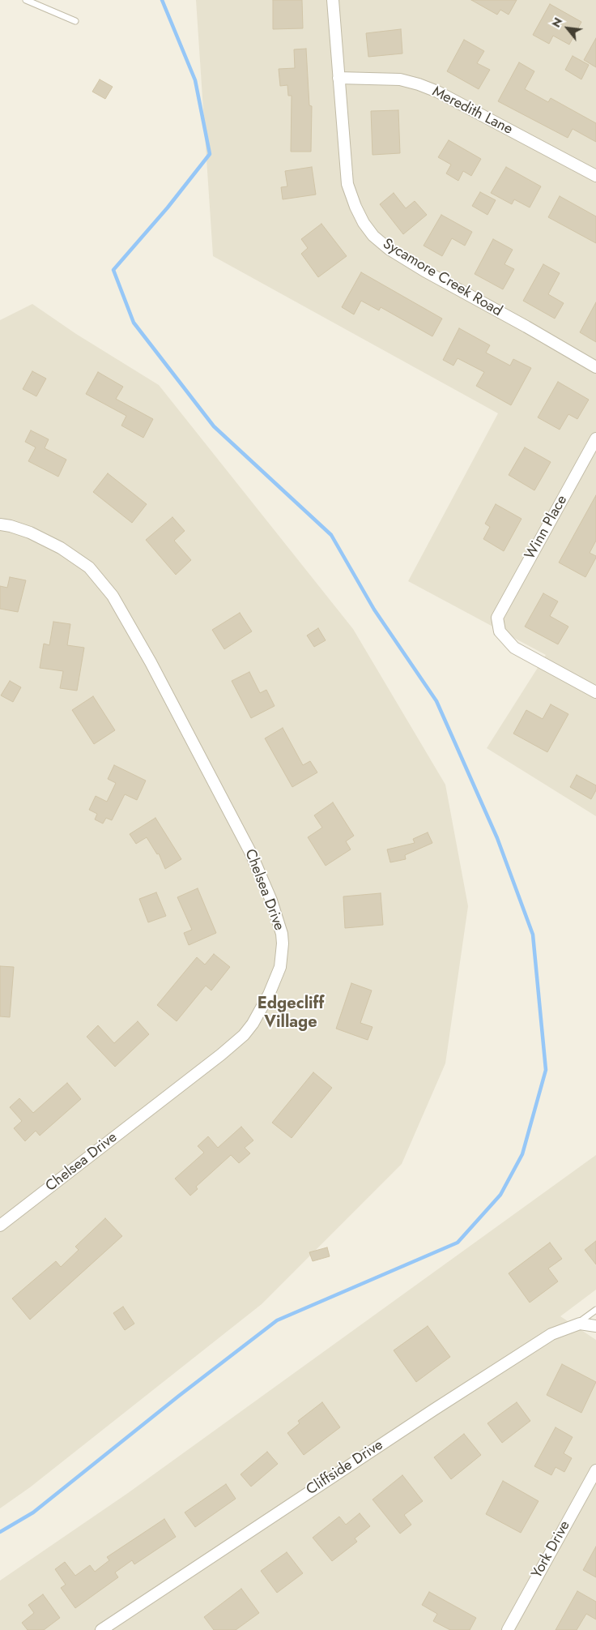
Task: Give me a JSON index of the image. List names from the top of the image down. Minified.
{"streets":{"street":["Meredith Lane","Sycamore Creek Road","Winn Place","Chelsea Drive","Cliffside Drive","York Drive"]},"crossings":[["Meredith Lane","Sycamore Creek Road"]],"districts":["Edgecliff Village"],"north":"top left"}
